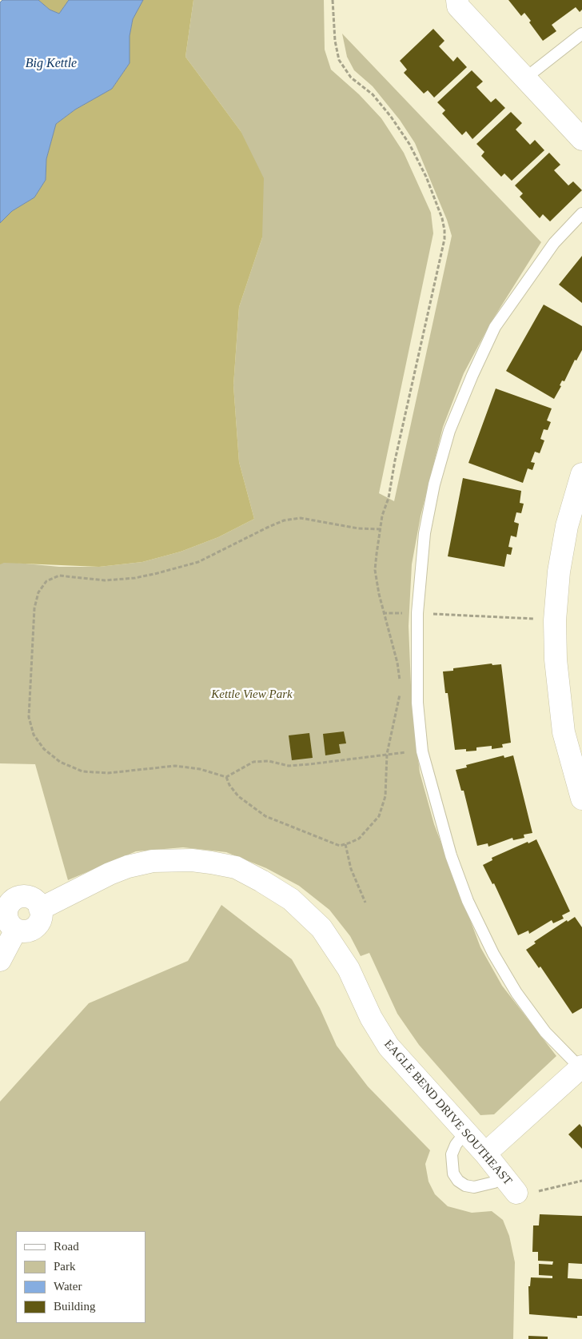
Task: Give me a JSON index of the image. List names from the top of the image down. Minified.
{"streets":{"street":["EAGLE BEND DRIVE SOUTHEAST"]},"water":["Big Kettle"],"parks":["Kettle View Park"],"legend":["Road","Park","Water","Building"]}
